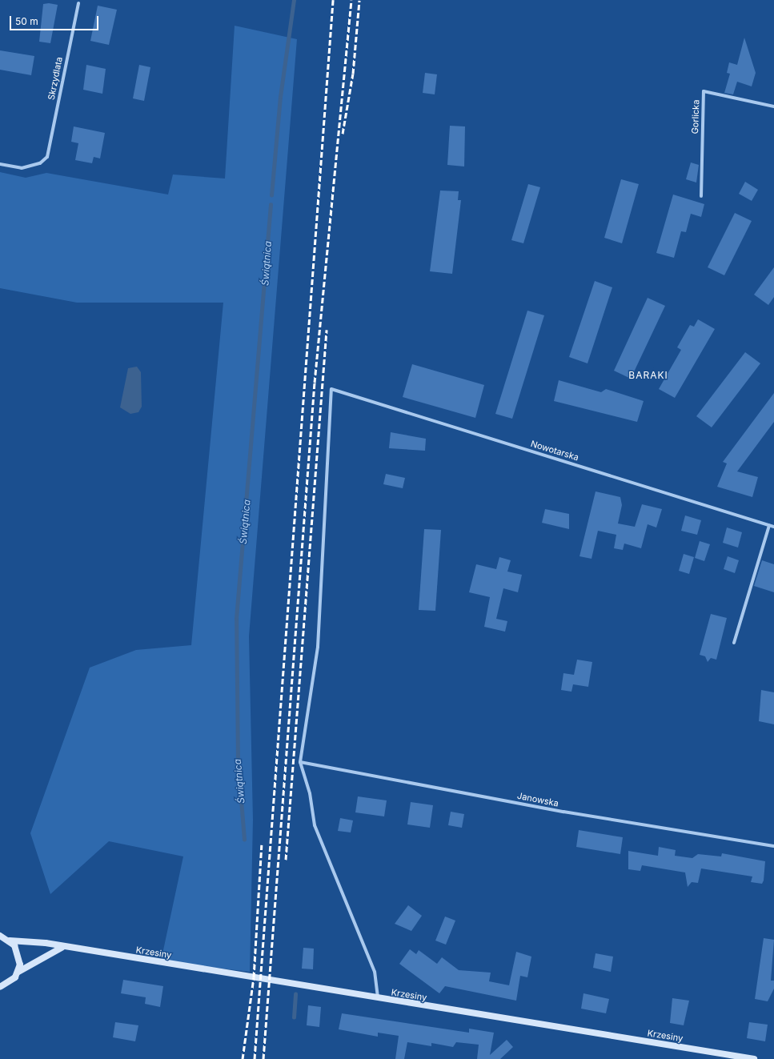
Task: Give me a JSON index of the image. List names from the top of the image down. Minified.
{"streets":{"street":["Skrzydlata","Gorlicka","Nowotarska","Janowska","Krzesiny"]},"crossings":[["Nowotarska","Janowska"]],"districts":["BARAKI"],"water":["Świątnica"],"scale_bar":"50 m"}
